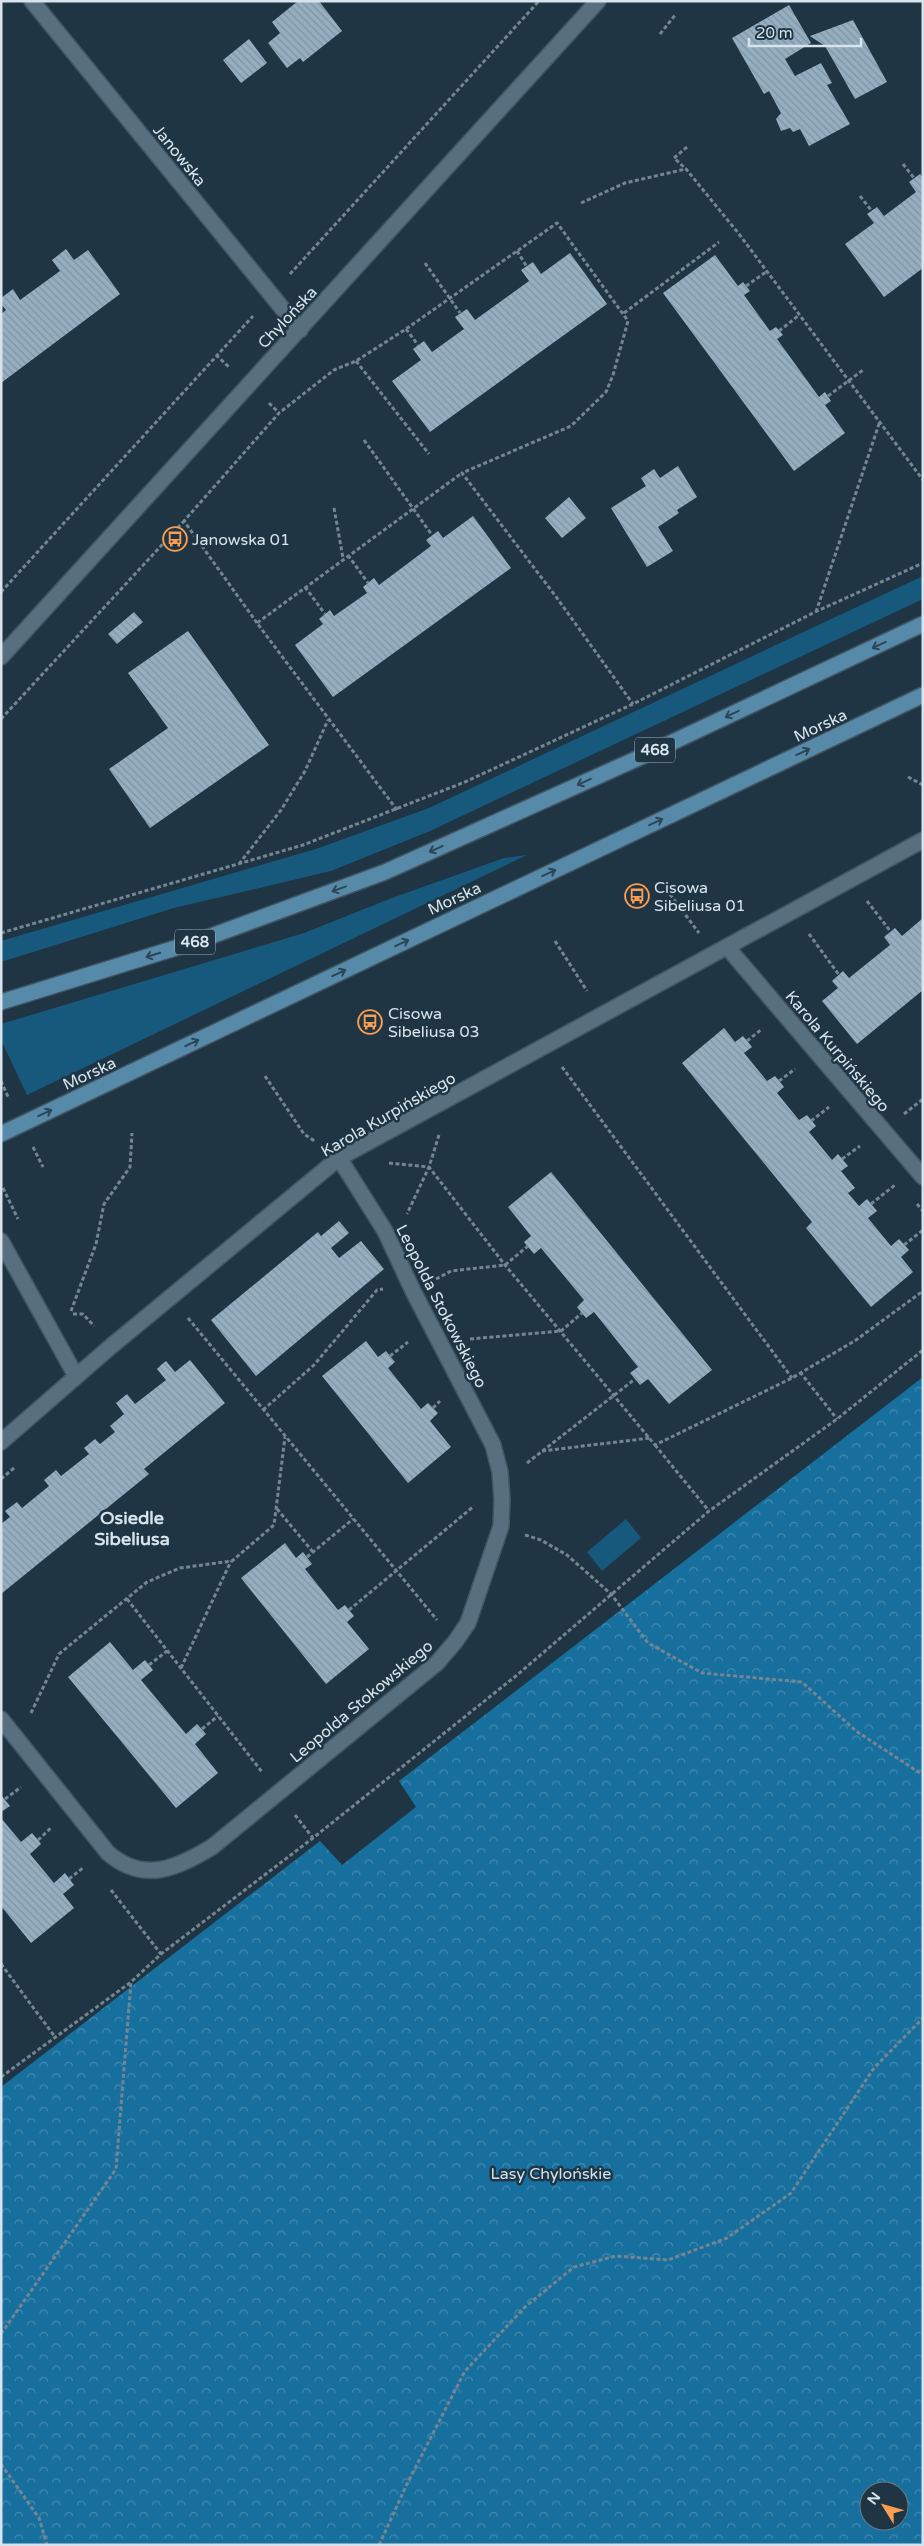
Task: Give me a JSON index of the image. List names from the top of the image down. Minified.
{"streets":{"main road":["Morska","468"],"street":["Janowska","Chylońska","Karola Kurpińskiego","Leopolda Stokowskiego"]},"crossings":[["Janowska","Chylońska"],["Karola Kurpińskiego","Leopolda Stokowskiego"]],"districts":["Osiedle Sibeliusa"],"parks":["Lasy Chylońskie"],"places":{"bus stop":["Janowska 01","Cisowa Sibeliusa 01","Cisowa Sibeliusa 03"]},"scale_bar":"20 m","north":"top left"}
